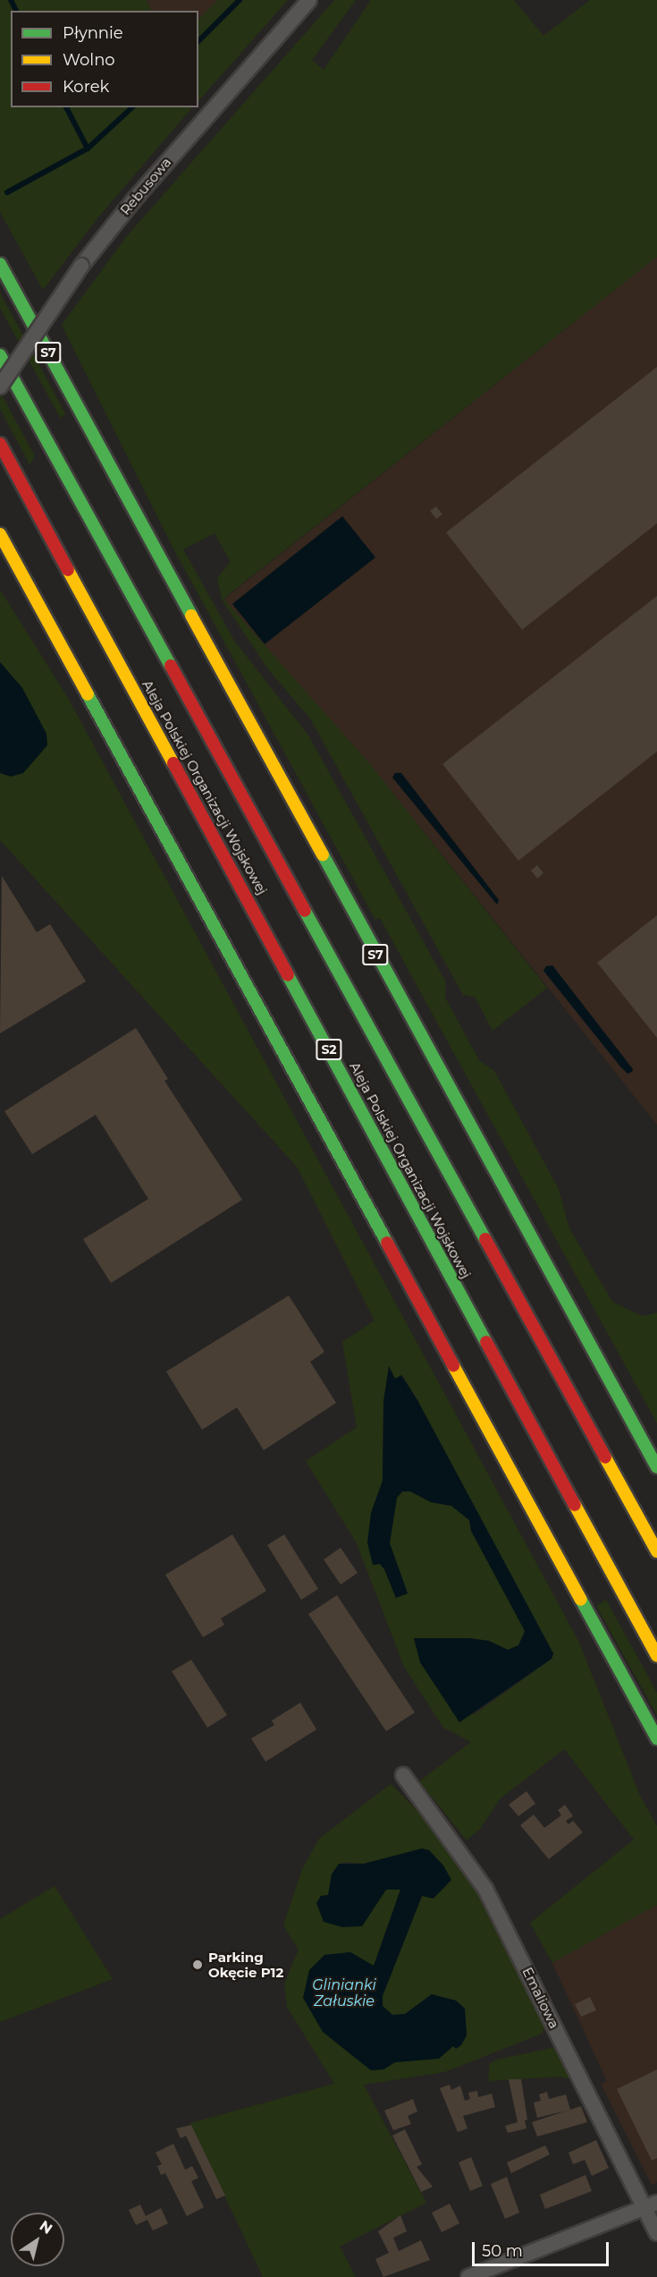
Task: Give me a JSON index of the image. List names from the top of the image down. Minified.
{"streets":{"highway":["S7","Aleja Polskiej Organizacji Wojskowej","S2"],"street":["Rebusowa","Emaliowa"]},"water":["Glinianki Załuskie"],"places":["Parking Okęcie P12"],"legend":["Płynnie","Wolno","Korek"],"scale_bar":"50 m","north":"top right"}
